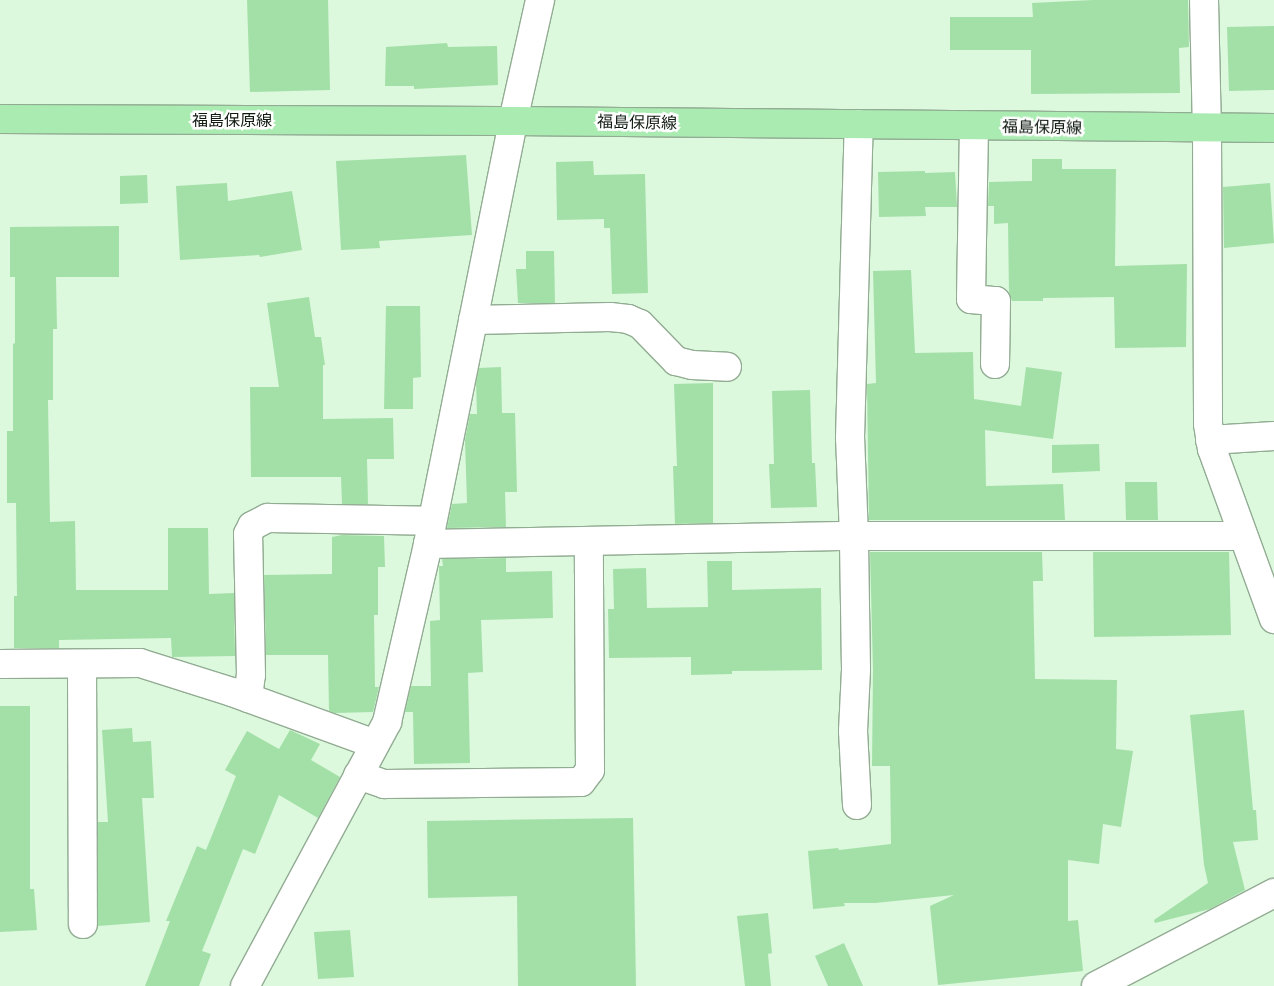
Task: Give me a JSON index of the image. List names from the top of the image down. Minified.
{"streets":{"main road":["福島保原線"]}}
